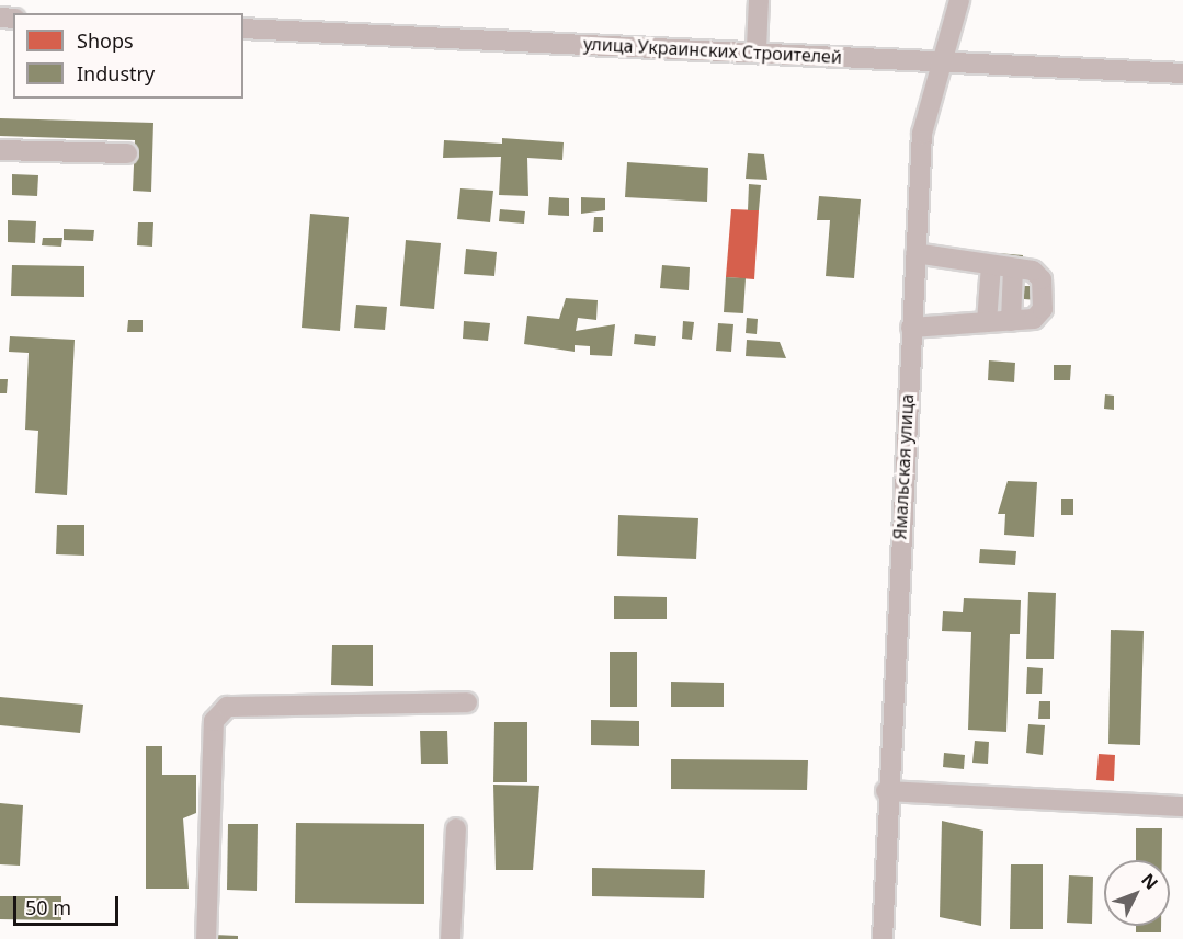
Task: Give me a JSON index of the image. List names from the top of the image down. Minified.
{"streets":{"street":["улица Украинских Строителей","Ямальская улица"]},"crossings":[["улица Украинских Строителей","Ямальская улица"]],"legend":["Shops","Industry"],"scale_bar":"50 m","north":"top right"}
